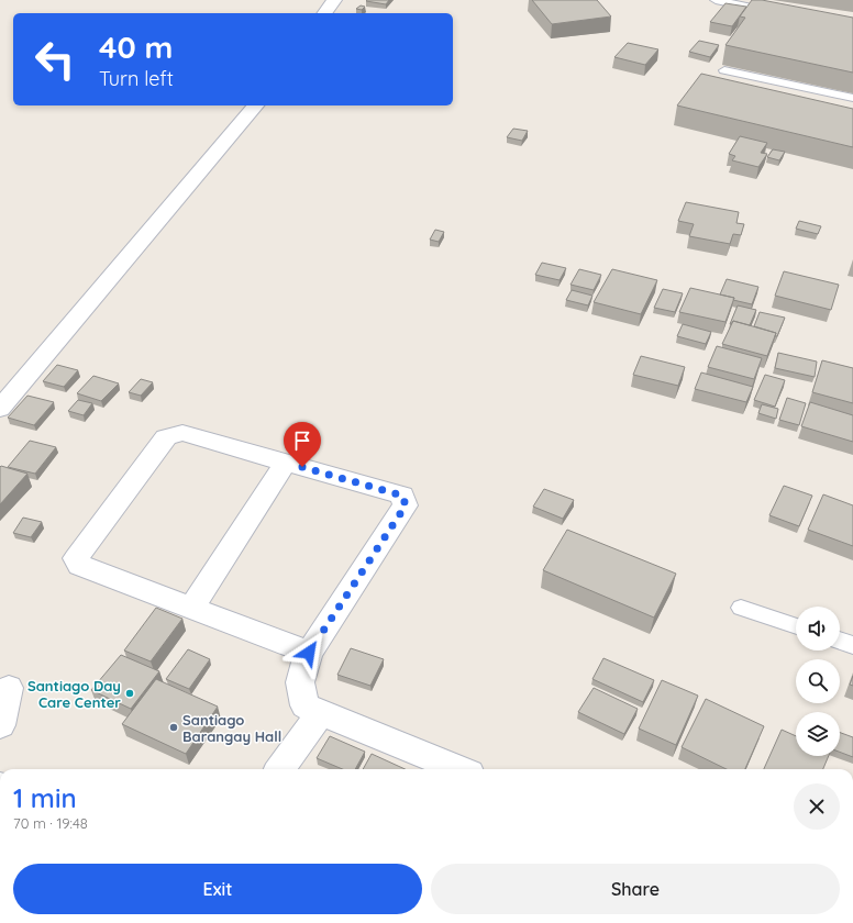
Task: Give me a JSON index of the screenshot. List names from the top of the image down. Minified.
{"places":["Santiago Day Care Center","Santiago Barangay Hall"],"page":{"turn":["40 m","Turn left"],"heading":["1 min","70 m · 19:48"],"buttons":["Exit","Share"]}}
